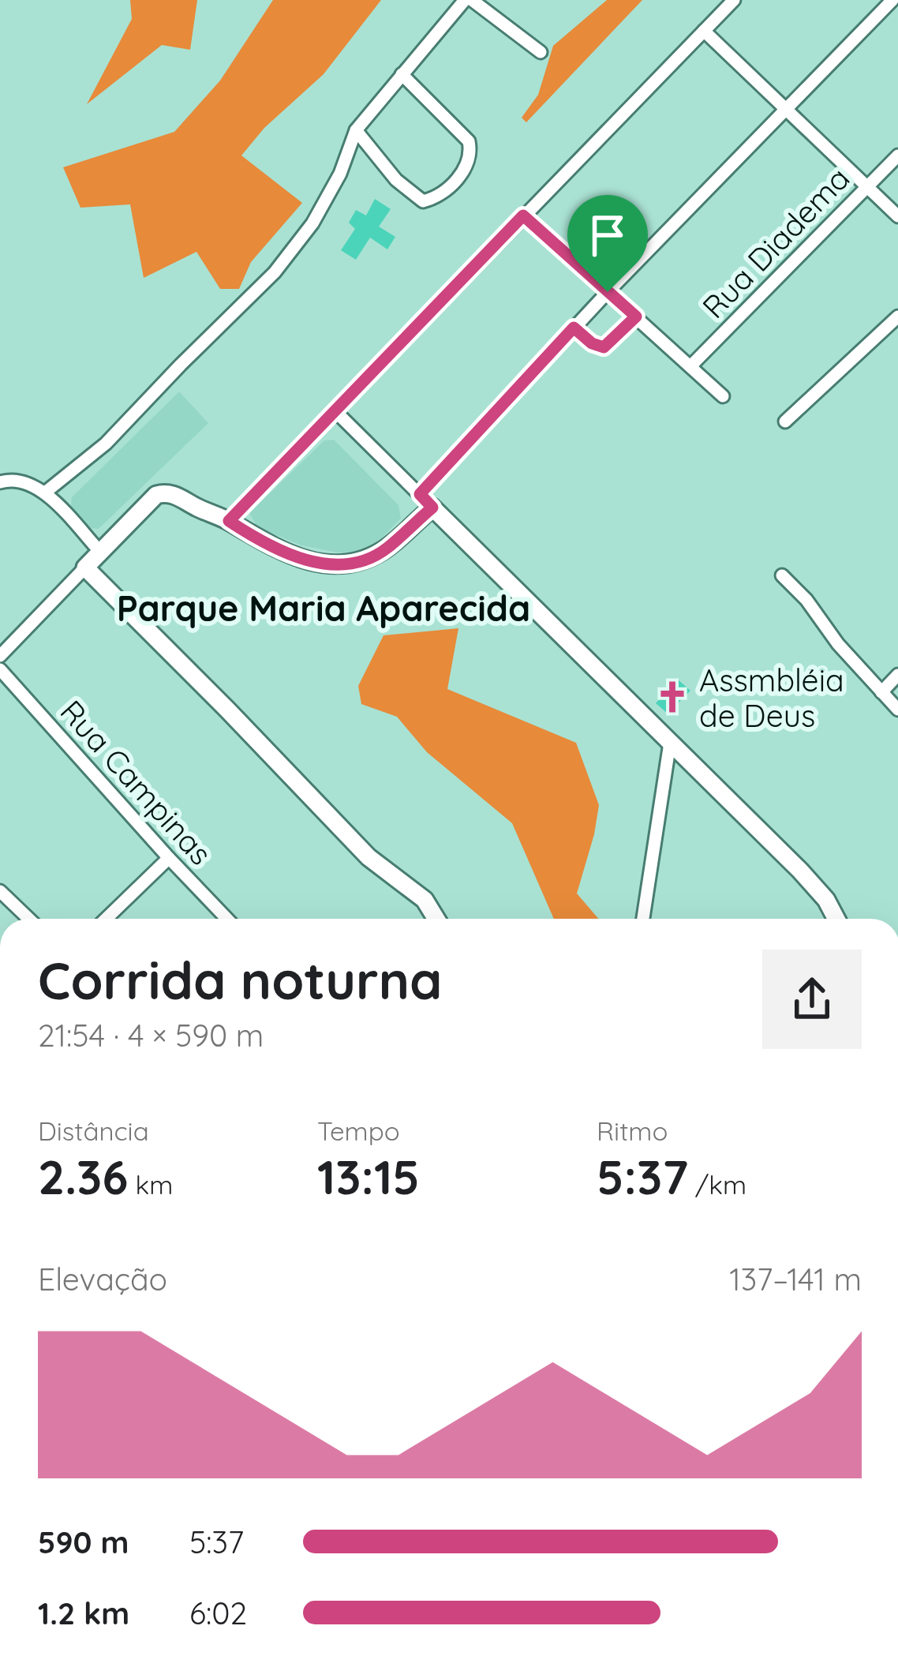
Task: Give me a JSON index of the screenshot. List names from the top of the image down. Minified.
{"streets":{"street":["Rua Diadema","Rua Campinas"]},"districts":["Parque Maria Aparecida"],"places":{"church":["Assmbléia de Deus"]},"page":{"heading":["Corrida noturna","21:54 · 4 × 590 m"],"stats":[["Distância","2.36 km"],["Tempo","13:15"],["Ritmo","5:37 /km"]],"chart":["Elevação","137–141 m"],"list":[{"name":"590 m","note":"5:37"},{"name":"1.2 km","note":"6:02"}]}}
